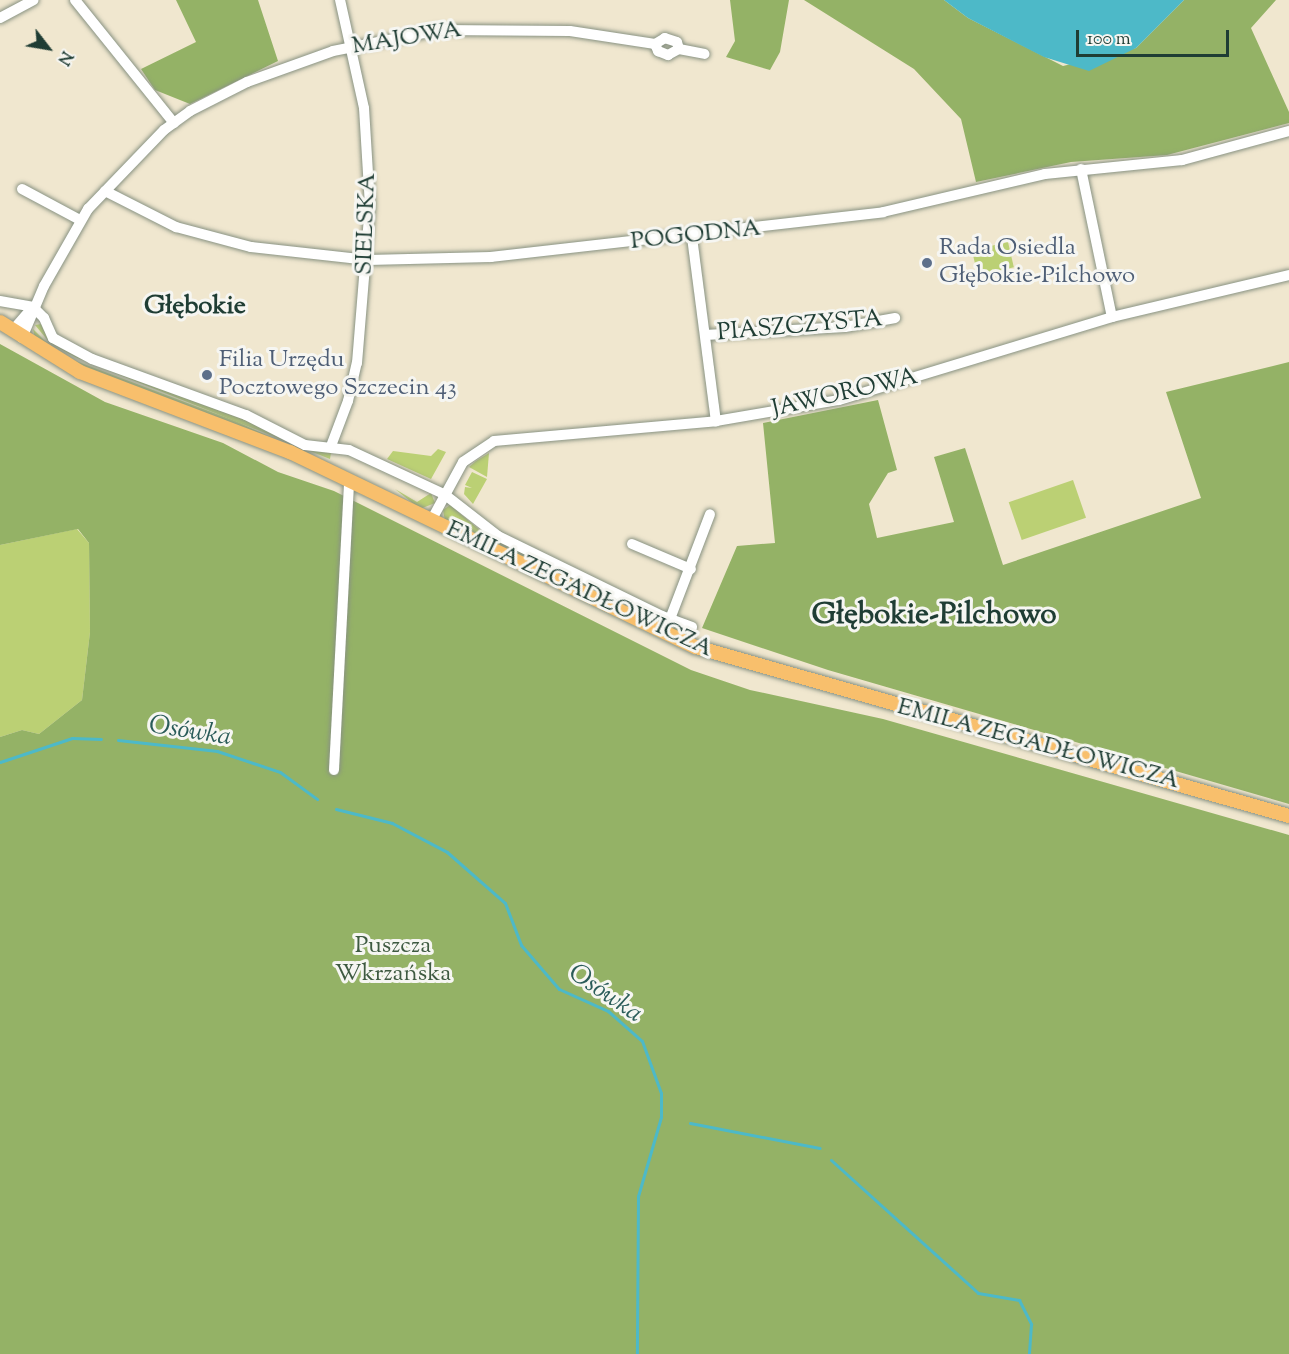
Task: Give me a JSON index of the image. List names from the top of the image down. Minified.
{"streets":{"main road":["EMILA ZEGADŁOWICZA"],"street":["MAJOWA","SIELSKA","POGODNA","PIASZCZYSTA","JAWOROWA"]},"crossings":[["MAJOWA","SIELSKA"],["MAJOWA","POGODNA"],["MAJOWA","EMILA ZEGADŁOWICZA"],["SIELSKA","POGODNA"],["POGODNA","PIASZCZYSTA"],["PIASZCZYSTA","JAWOROWA"],["JAWOROWA","EMILA ZEGADŁOWICZA"]],"districts":["Głębokie","Głębokie-Pilchowo"],"water":["Osówka"],"parks":["Puszcza Wkrzańska"],"places":["Rada Osiedla Głębokie-Pilchowo","Filia Urzędu Pocztowego Szczecin 43"],"scale_bar":"100 m","north":"bottom right"}
